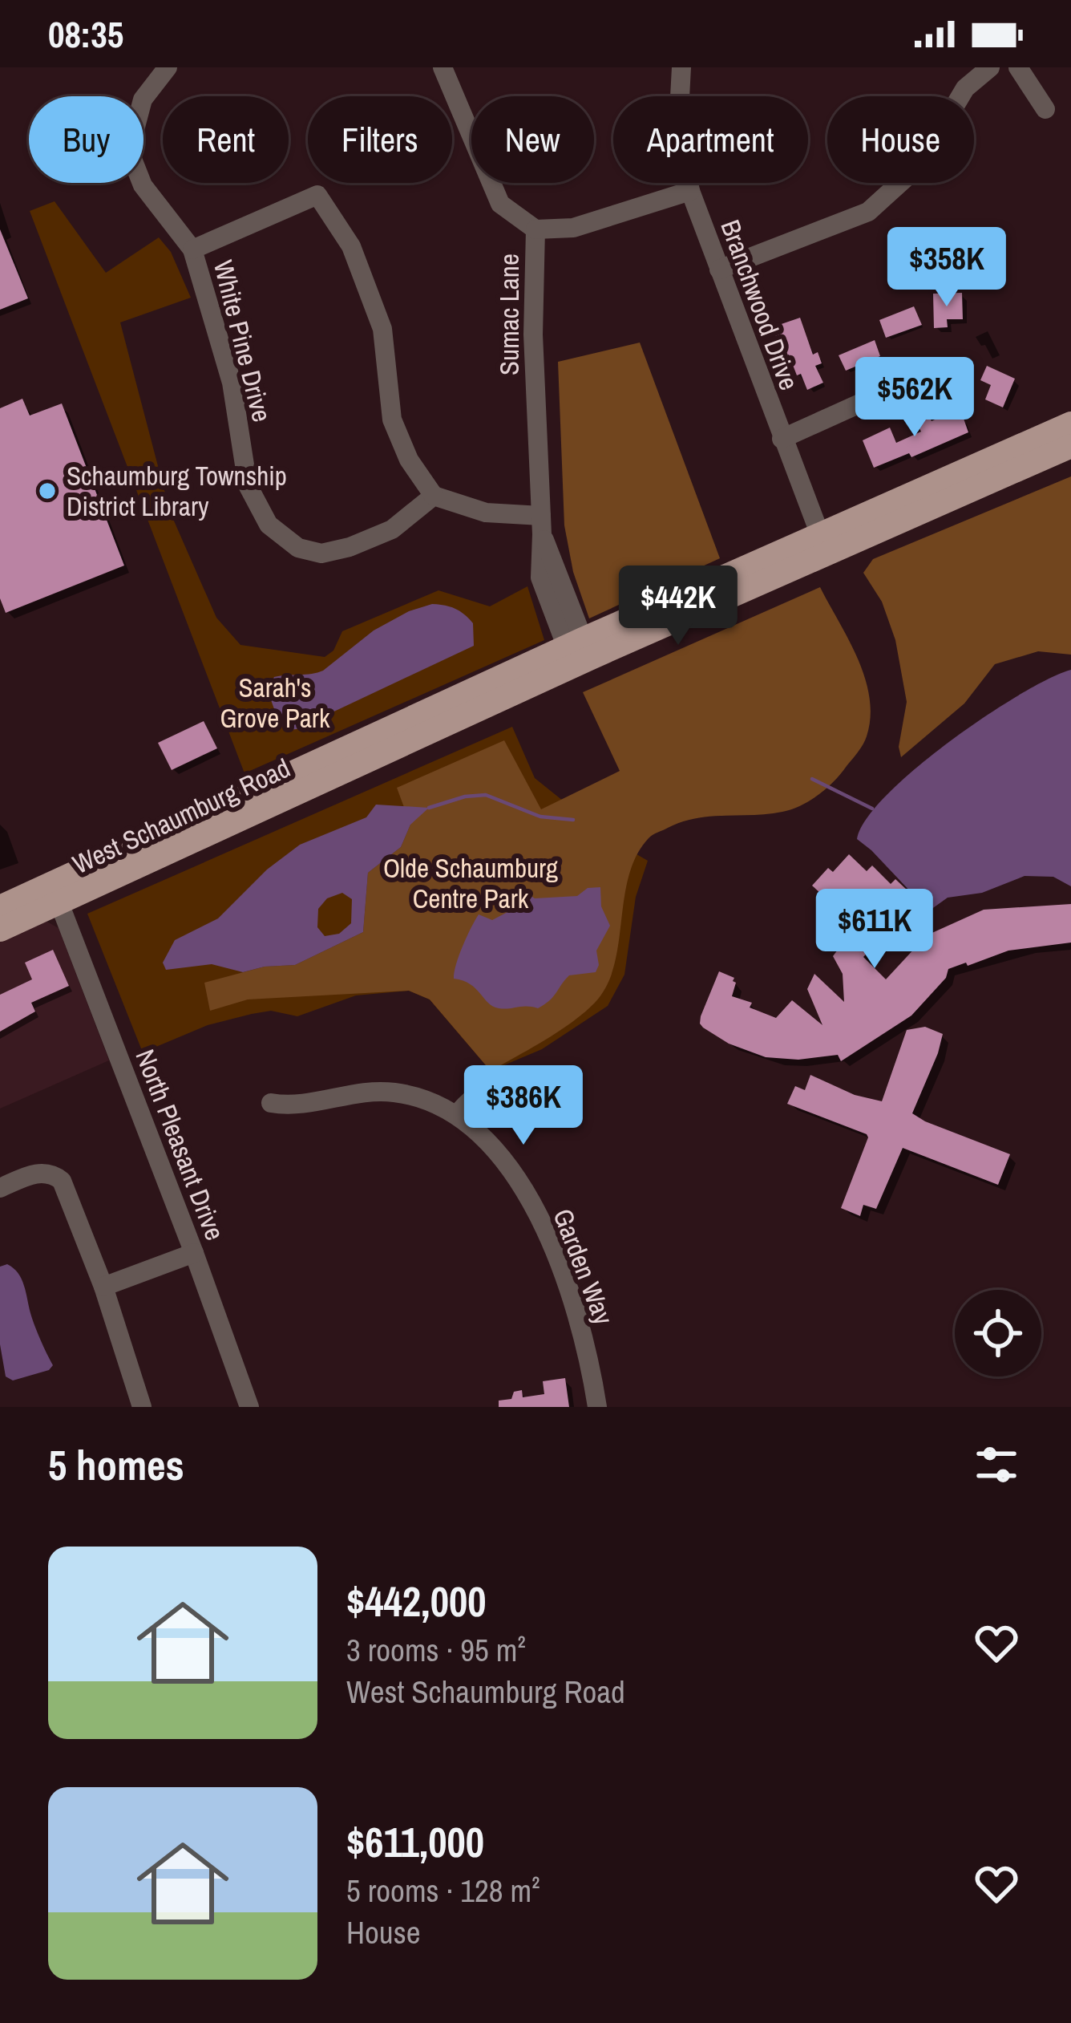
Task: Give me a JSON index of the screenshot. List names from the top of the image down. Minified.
{"streets":{"main road":["West Schaumburg Road"],"street":["Branchwood Drive","Sumac Lane","White Pine Drive","North Pleasant Drive","Garden Way"]},"crossings":[["Branchwood Drive","West Schaumburg Road"],["Sumac Lane","West Schaumburg Road"],["West Schaumburg Road","North Pleasant Drive"]],"parks":["Sarah's Grove Park","Olde Schaumburg Centre Park"],"places":["Schaumburg Township District Library"],"page":{"status":"08:35","chip":["Buy","Rent","Filters","New","Apartment","House"],"price":["$358K","$562K","$442K","$611K","$386K"],"heading":"5 homes","list":[{"name":"$442,000","note":"3 rooms · 95 m² · West Schaumburg Road"},{"name":"$611,000","note":"5 rooms · 128 m² · House"}]}}
